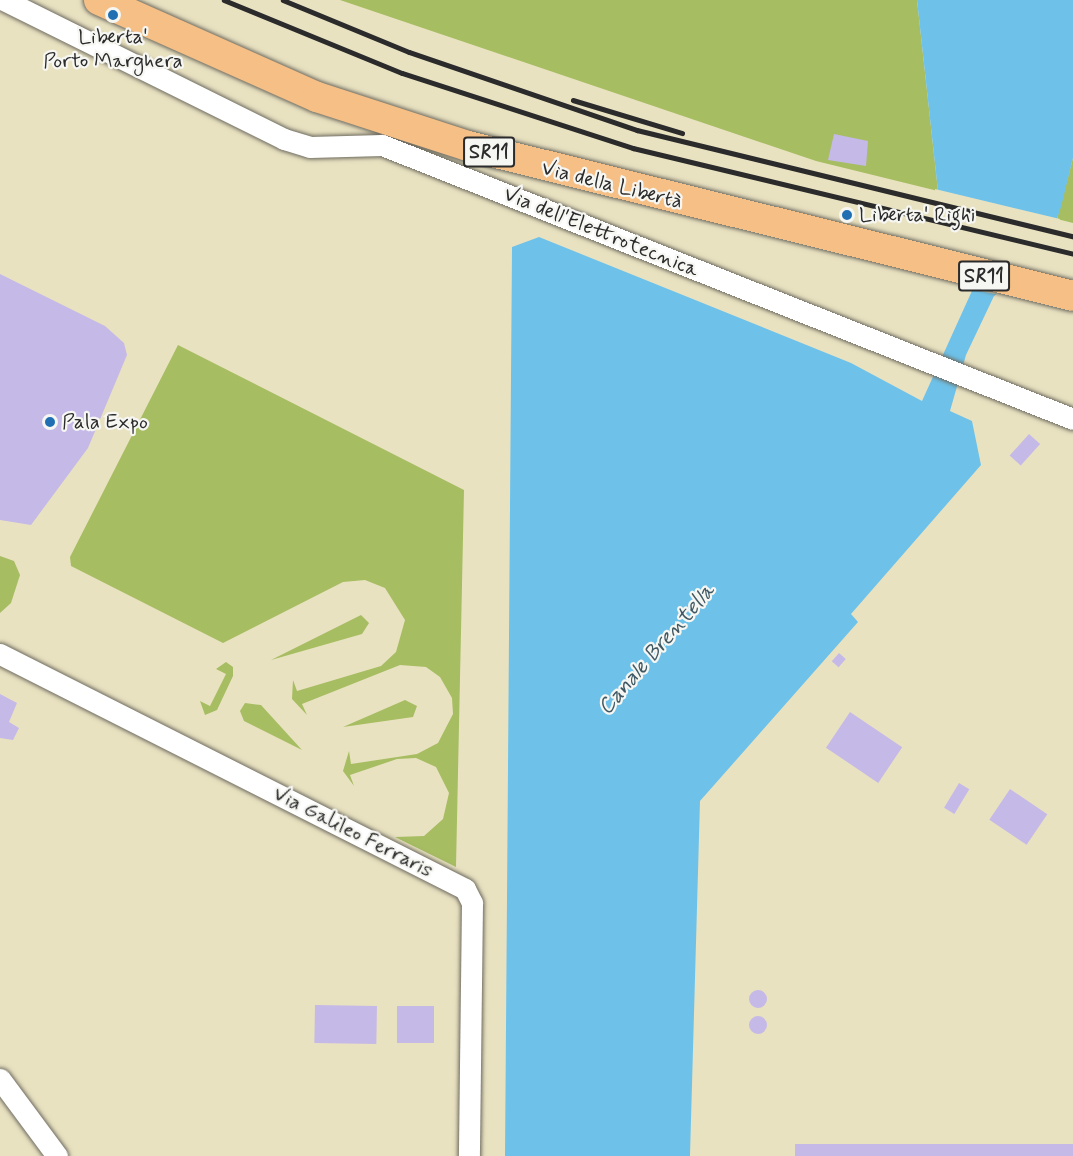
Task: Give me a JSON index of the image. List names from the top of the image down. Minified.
{"streets":{"highway":["SR11","Via della Libertà"],"street":["Via dell'Elettrotecnica","Via Galileo Ferraris"]},"water":["Canale Brentella"],"places":["Liberta' Porto Marghera","Liberta' Righi","Pala Expo"]}
